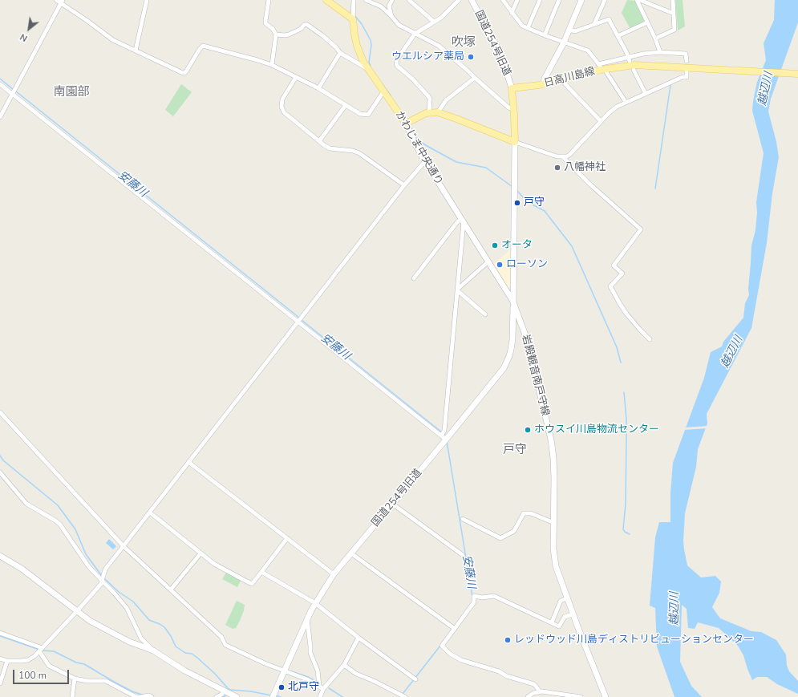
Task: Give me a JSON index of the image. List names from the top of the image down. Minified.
{"streets":{"main road":["日高川島線","かわじま中央通り"],"street":["国道254号旧道","岩殿観音南戸守線"]},"crossings":[["国道254号旧道","日高川島線"],["国道254号旧道","かわじま中央通り"],["国道254号旧道","岩殿観音南戸守線"],["かわじま中央通り","岩殿観音南戸守線"]],"districts":["吹塚","南園部","戸守"],"water":["越辺川","安藤川"],"places":["ウエルシア薬局","八幡神社","戸守","オータ","ローソン","ホウスイ川島物流センター","レッドウッド川島ディストリビューションセンター","北戸守"],"scale_bar":"100 m","north":"bottom left"}
